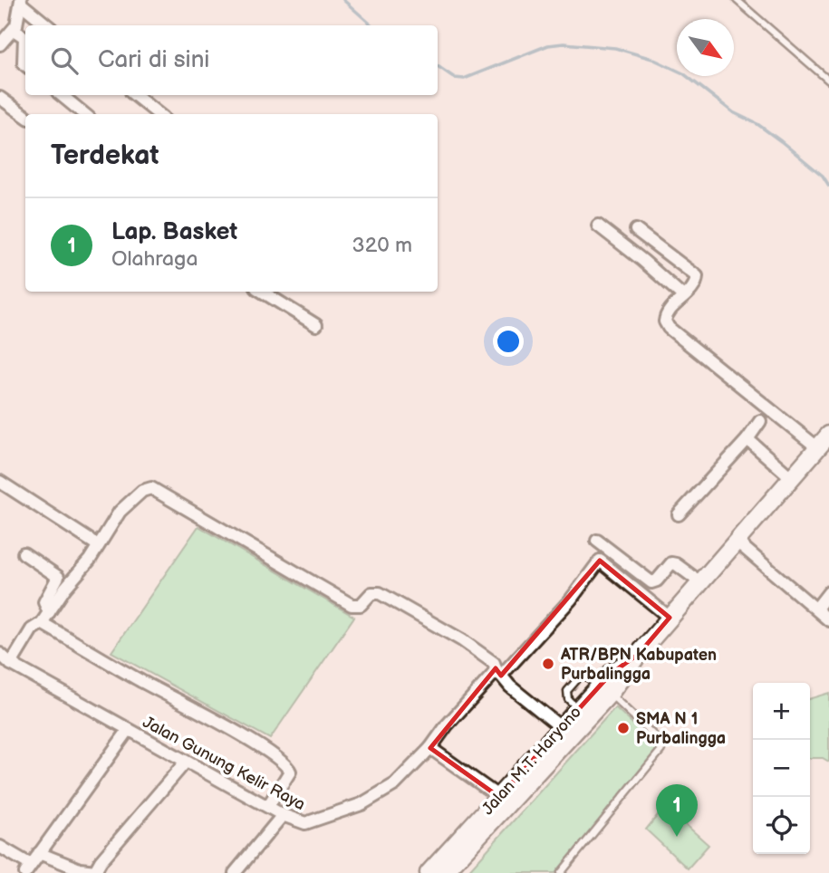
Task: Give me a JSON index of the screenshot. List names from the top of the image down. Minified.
{"streets":{"main road":["Jalan M.T. Haryono"],"street":["Jalan Gunung Kelir Raya"]},"crossings":[["Jalan M.T. Haryono","Jalan Gunung Kelir Raya"]],"places":["ATR/BPN Kabupaten Purbalingga","SMA N 1 Purbalingga"],"north":"bottom right","page":{"search":"Cari di sini","heading":"Terdekat","list":[{"mark":"1","name":"Lap. Basket","note":"Olahraga","value":"320 m"}],"map_buttons":["+","−"],"pins":"1"}}
